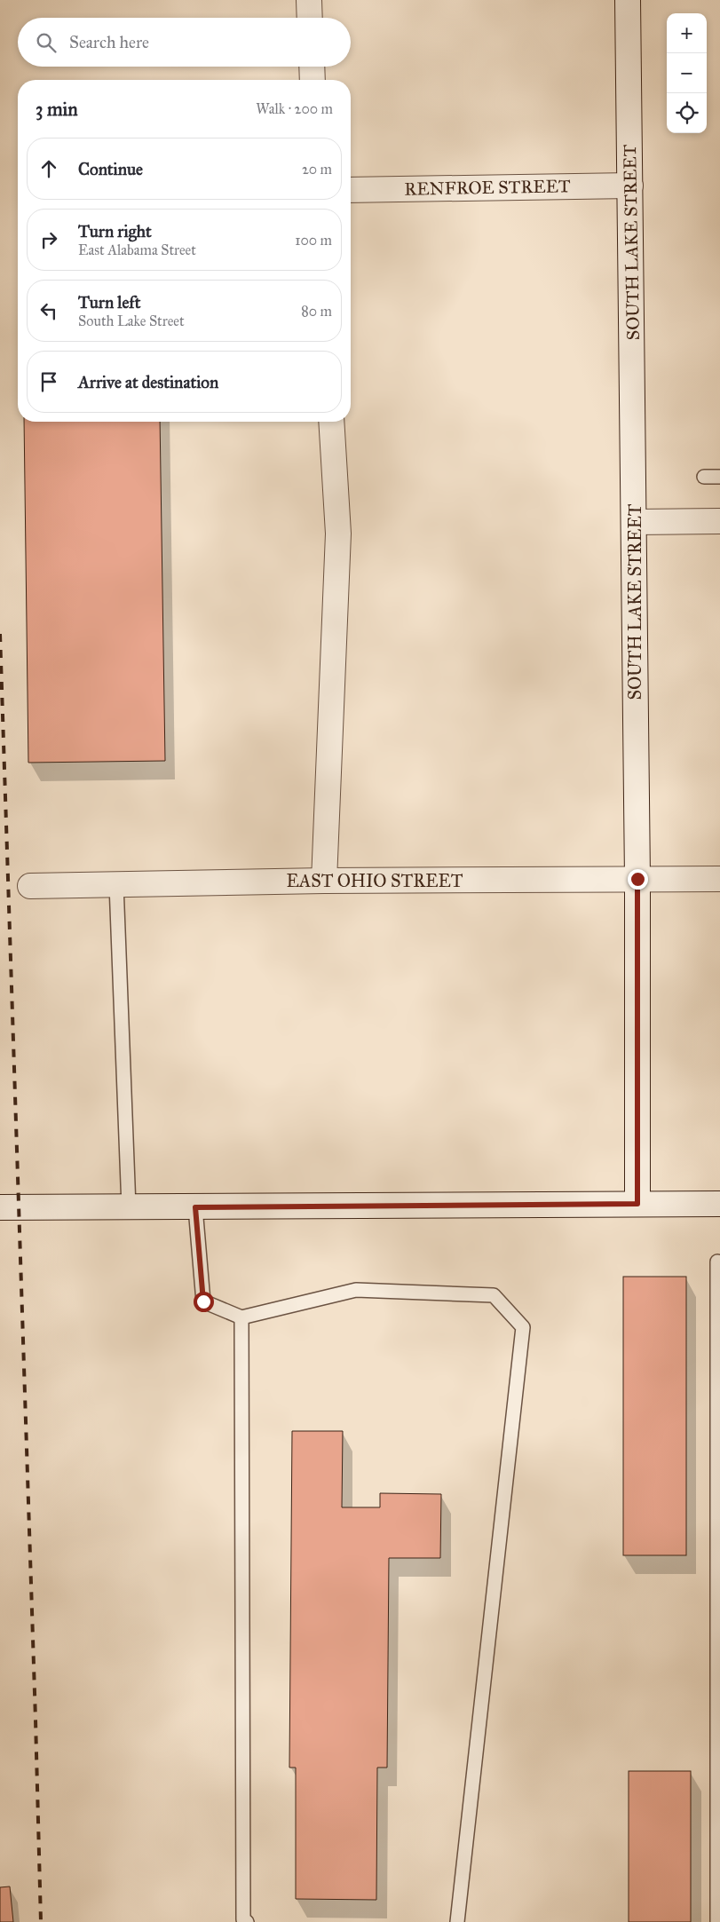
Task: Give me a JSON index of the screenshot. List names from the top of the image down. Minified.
{"streets":{"street":["RENFROE STREET","SOUTH LAKE STREET","EAST OHIO STREET"]},"crossings":[["RENFROE STREET","SOUTH LAKE STREET"],["SOUTH LAKE STREET","EAST OHIO STREET"]],"page":{"map_buttons":["+","−"],"search":"Search here","heading":["3 min","Walk · 200 m"],"list":[["Continue","20 m"],["Turn right","East Alabama Street","100 m"],["Turn left","South Lake Street","80 m"],"Arrive at destination"]}}
